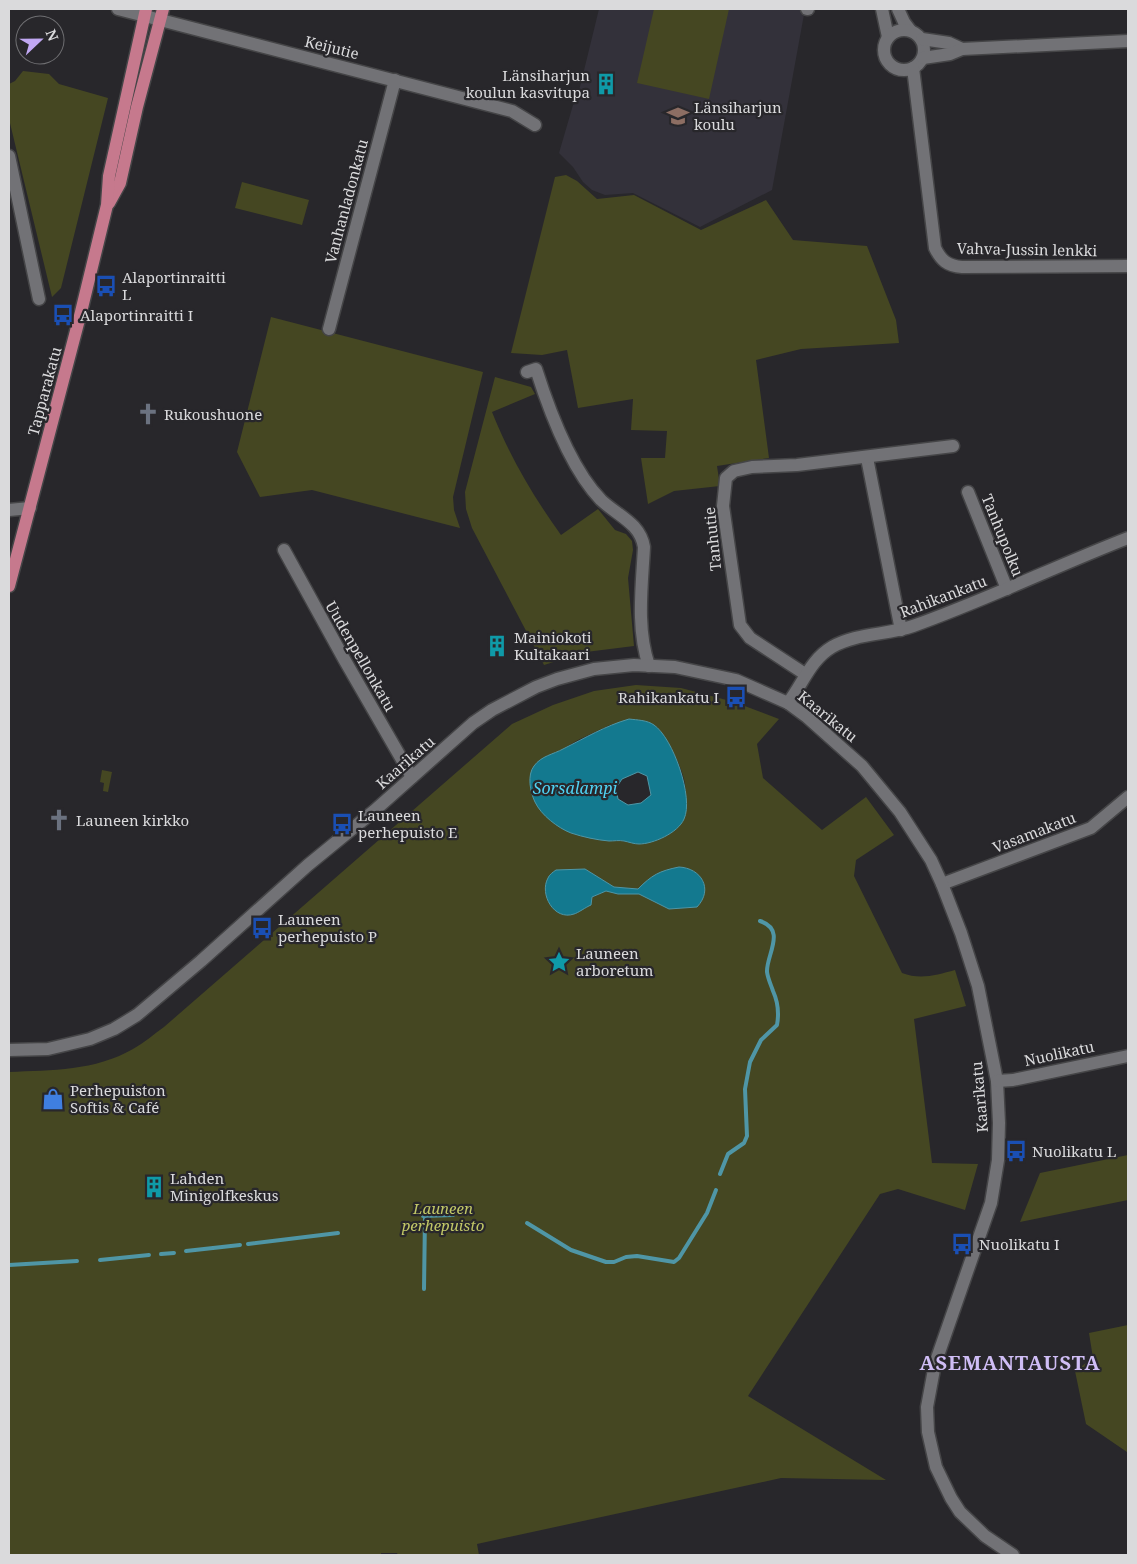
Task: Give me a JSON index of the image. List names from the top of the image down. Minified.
{"streets":{"main road":["Tapparakatu"],"street":["Keijutie","Vanhanladonkatu","Vahva-Jussin lenkki","Tanhupolku","Tanhutie","Rahikankatu","Uudenpellonkatu","Kaarikatu","Vasamakatu","Nuolikatu"]},"crossings":[["Keijutie","Vanhanladonkatu"],["Keijutie","Tapparakatu"],["Tanhupolku","Rahikankatu"],["Tanhutie","Rahikankatu"],["Rahikankatu","Kaarikatu"],["Uudenpellonkatu","Kaarikatu"],["Kaarikatu","Vasamakatu"],["Kaarikatu","Nuolikatu"]],"districts":["ASEMANTAUSTA"],"water":["Sorsalampi"],"parks":["Launeen perhepuisto"],"places":{"building":["Länsiharjun koulun kasvitupa","Mainiokoti Kultakaari","Lahden Minigolfkeskus"],"school or university":["Länsiharjun koulu"],"bus stop":["Alaportinraitti L","Alaportinraitti I","Rahikankatu I","Launeen perhepuisto E","Launeen perhepuisto P","Nuolikatu L","Nuolikatu I"],"church":["Rukoushuone","Launeen kirkko"],"place":["Launeen arboretum"],"shop":["Perhepuiston Softis & Café"]},"north":"right"}
